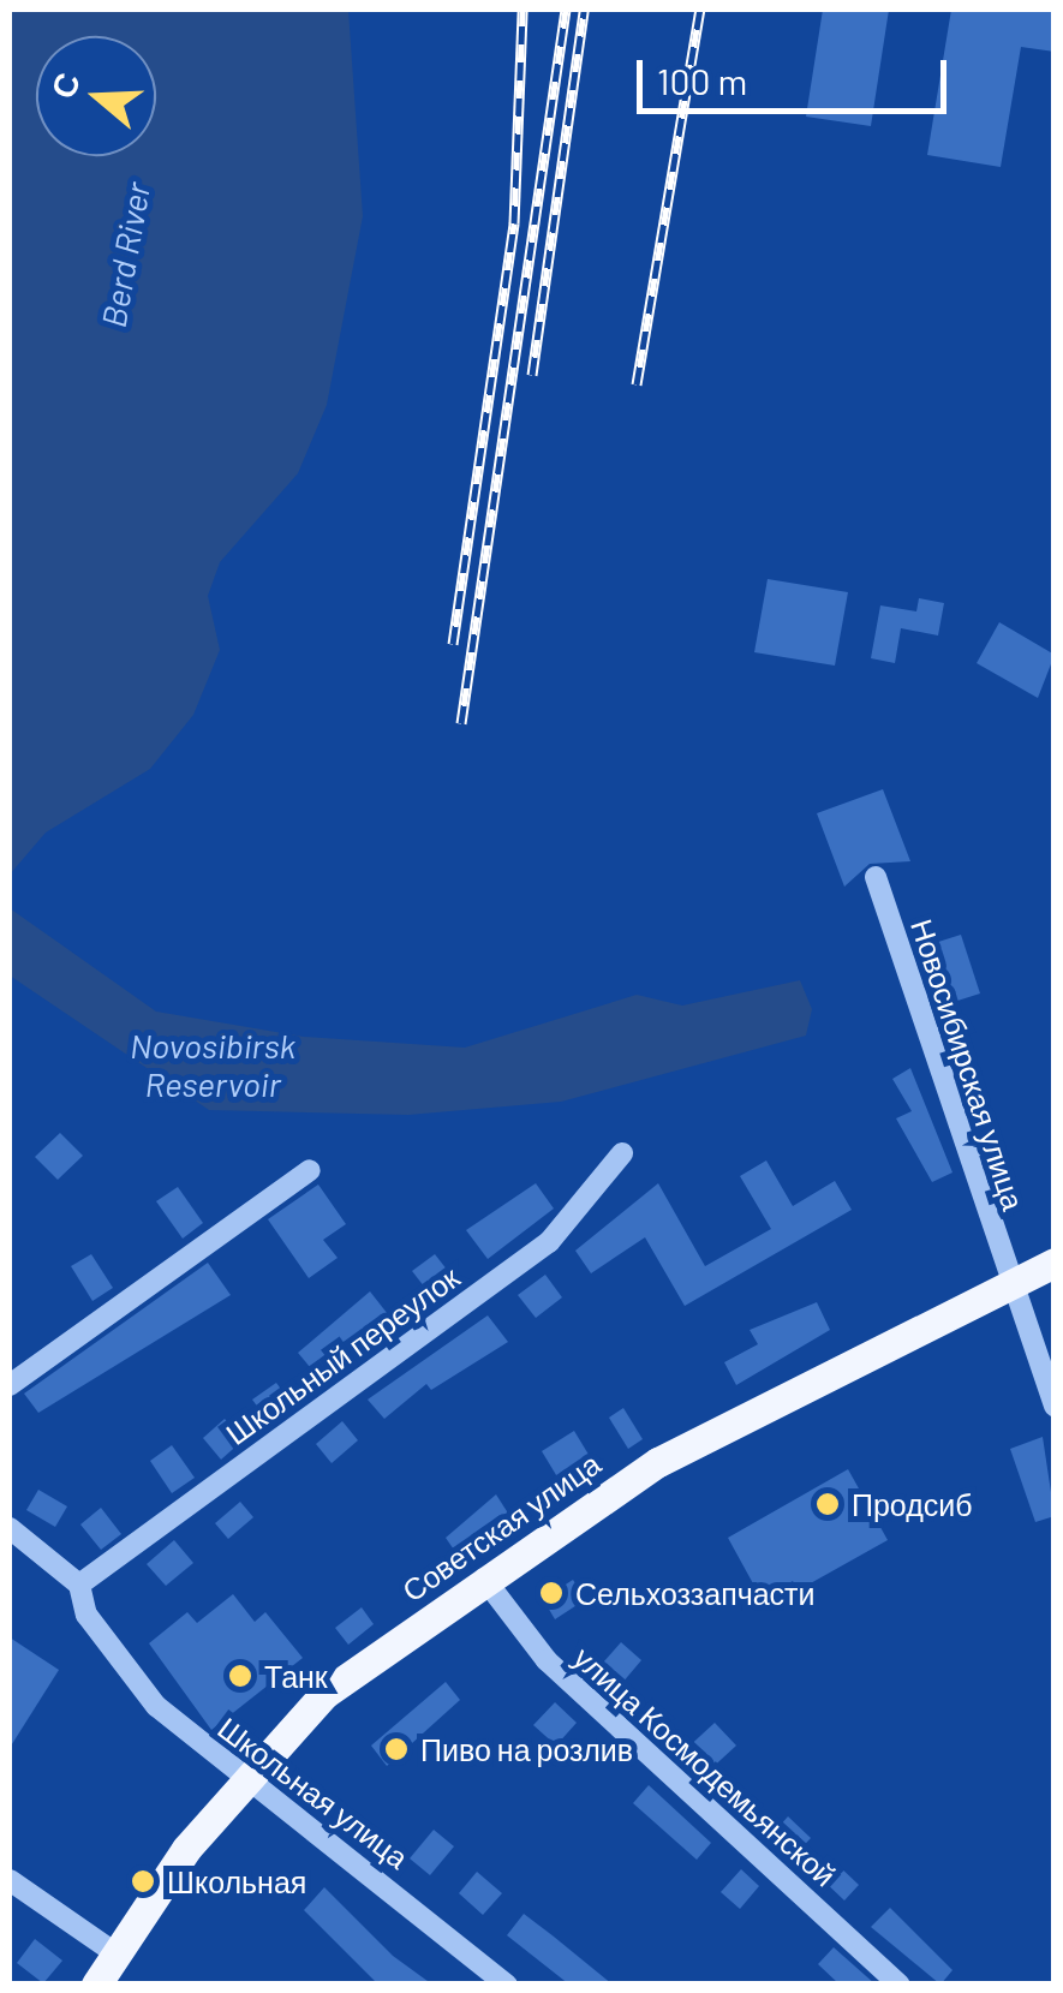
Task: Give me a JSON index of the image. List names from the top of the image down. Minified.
{"streets":{"main road":["Советская улица"],"street":["Новосибирская улица","Школьный переулок","улица Космодемьянской","Школьная улица"]},"crossings":[["Новосибирская улица","Советская улица"],["Школьный переулок","Школьная улица"],["Советская улица","улица Космодемьянской"],["Советская улица","Школьная улица"]],"water":["Berd River","Novosibirsk Reservoir"],"places":["Продсиб","Сельхоззапчасти","Танк","Пиво на розлив","Школьная"],"scale_bar":"100 m","north":"left"}
